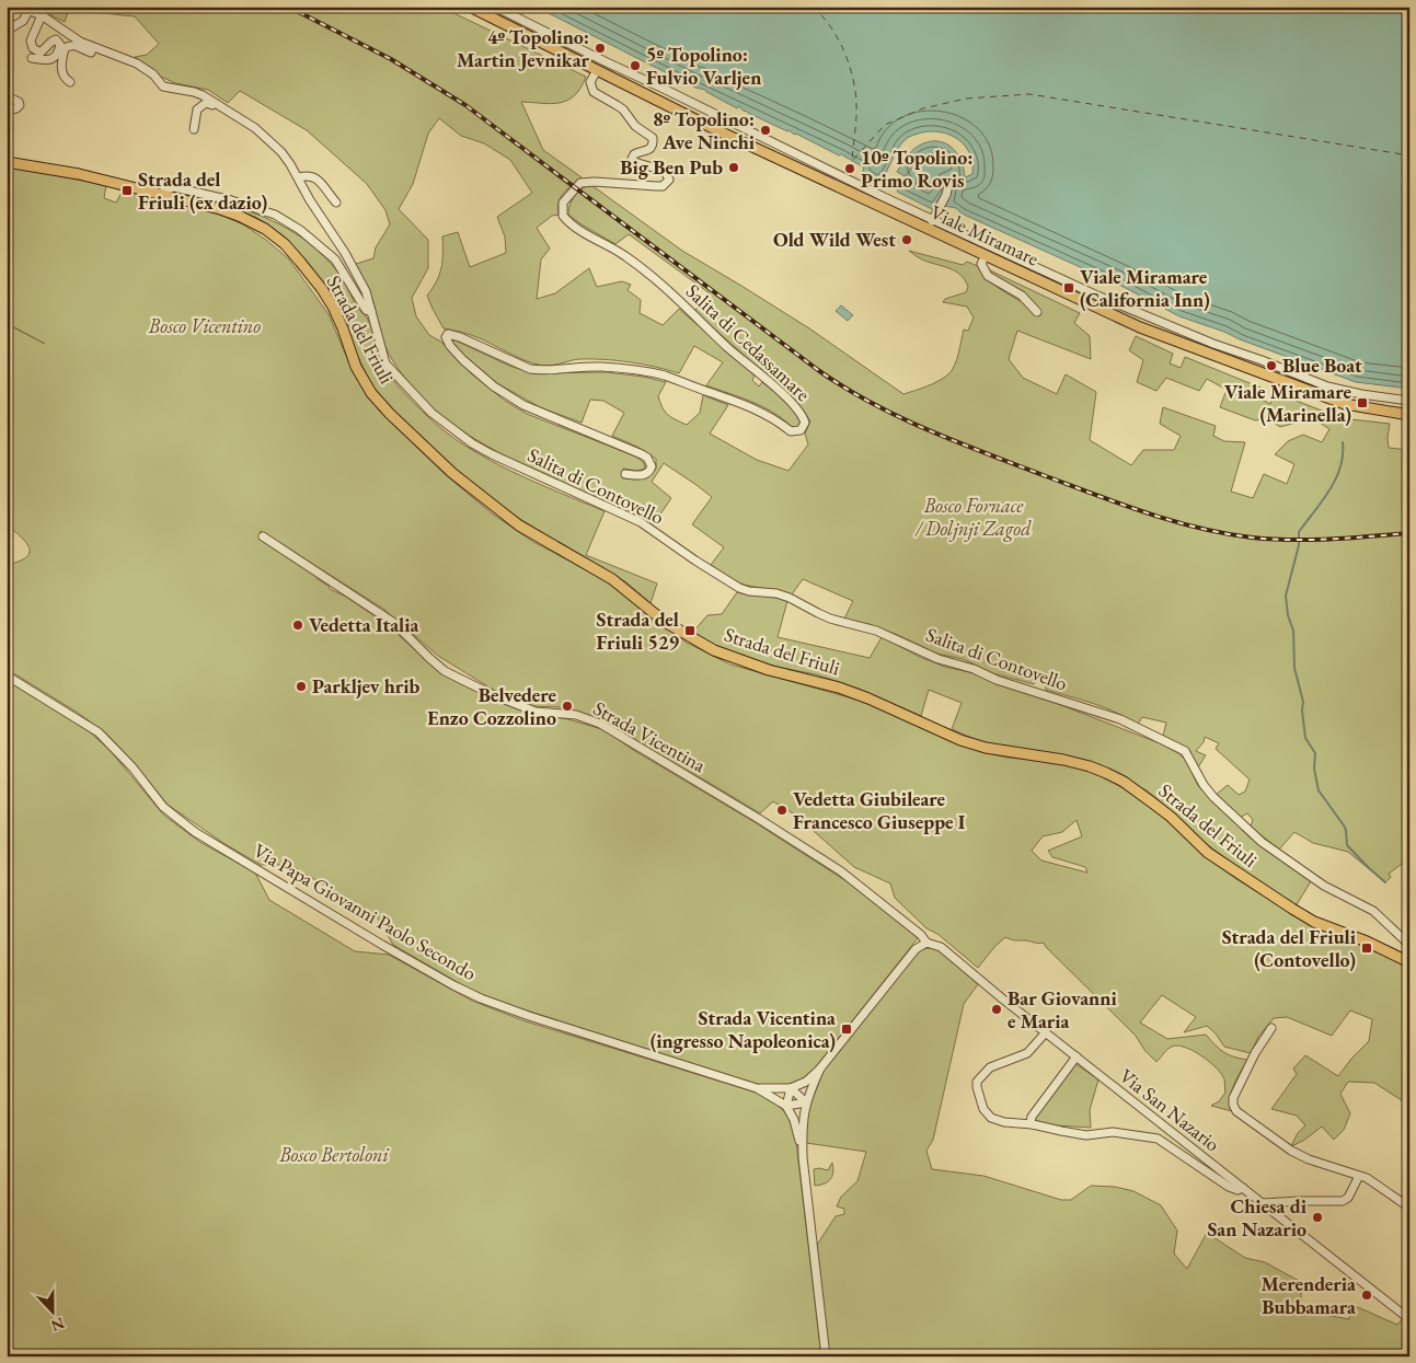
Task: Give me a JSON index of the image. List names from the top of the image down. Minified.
{"streets":{"main road":["Viale Miramare","Strada del Friuli"],"street":["Salita di Cedassamare","Salita di Contovello","Strada Vicentina","Via Papa Giovanni Paolo Secondo","Via San Nazario"]},"crossings":[["Viale Miramare","Salita di Cedassamare"],["Strada del Friuli","Salita di Contovello"],["Strada Vicentina","Via San Nazario"]],"parks":["Bosco Vicentino","Bosco Fornace / Doljnji Zagod","Bosco Bertoloni"],"places":{"other":["4º Topolino: Martin Jevnikar","5º Topolino: Fulvio Varljen","8º Topolino: Ave Ninchi","Big Ben Pub","10º Topolino: Primo Rovis","Old Wild West","Blue Boat","Vedetta Italia","Parkljev hrib","Belvedere Enzo Cozzolino","Vedetta Giubileare Francesco Giuseppe I","Bar Giovanni e Maria","Chiesa di San Nazario","Merenderia Bubbamara"],"transit":["Strada del Friuli (ex dazio)","Viale Miramare (California Inn)","Viale Miramare (Marinella)","Strada del Friuli 529","Strada del Friuli (Contovello)","Strada Vicentina (ingresso Napoleonica)"]},"north":"bottom"}
